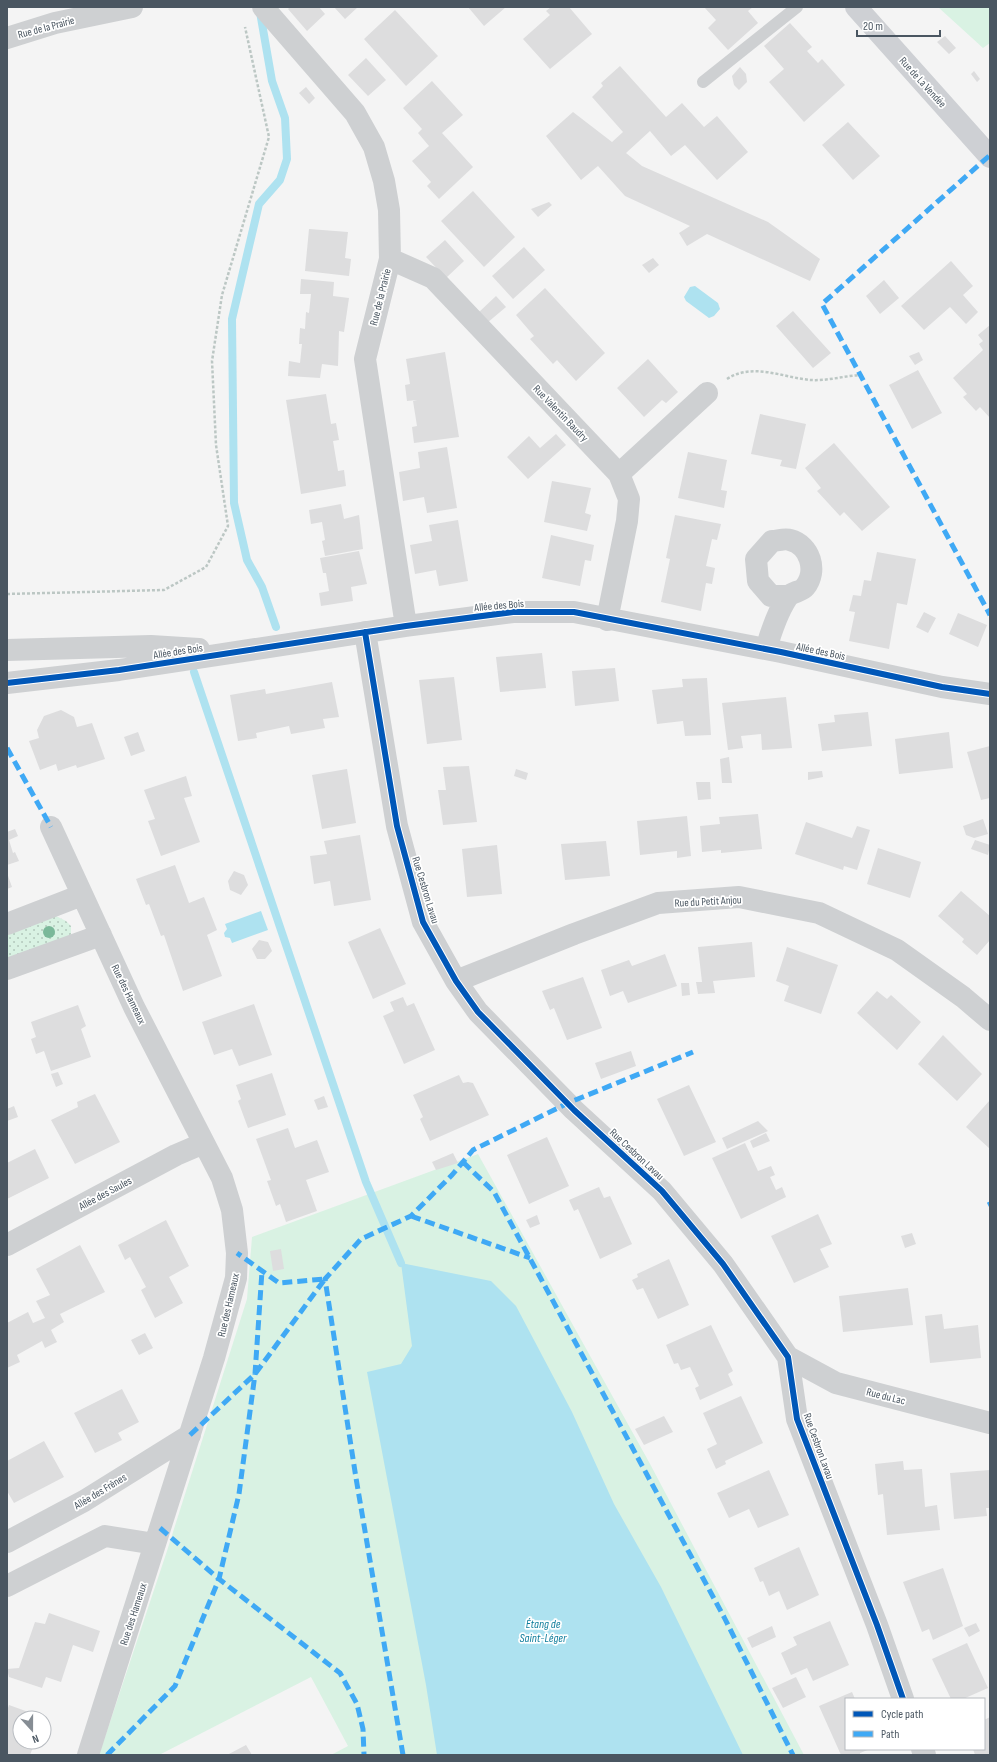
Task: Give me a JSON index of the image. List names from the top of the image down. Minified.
{"streets":{"street":["Rue de la Prairie","Rue de La Vendée","Rue Valentin Baudry","Allée des Bois","Rue Cesbron Lavau","Rue du Petit Anjou","Rue des Hameaux","Allée des Saules","Rue du Lac","Allée des Frênes"]},"crossings":[["Rue de la Prairie","Rue Valentin Baudry"],["Rue de la Prairie","Allée des Bois"],["Rue Valentin Baudry","Allée des Bois"],["Allée des Bois","Rue Cesbron Lavau"],["Rue Cesbron Lavau","Rue du Petit Anjou"],["Rue Cesbron Lavau","Rue du Lac"],["Rue des Hameaux","Allée des Saules"],["Rue des Hameaux","Allée des Frênes"]],"water":["Étang de Saint-Léger"],"legend":["Cycle path","Path"],"scale_bar":"20 m","north":"bottom"}
